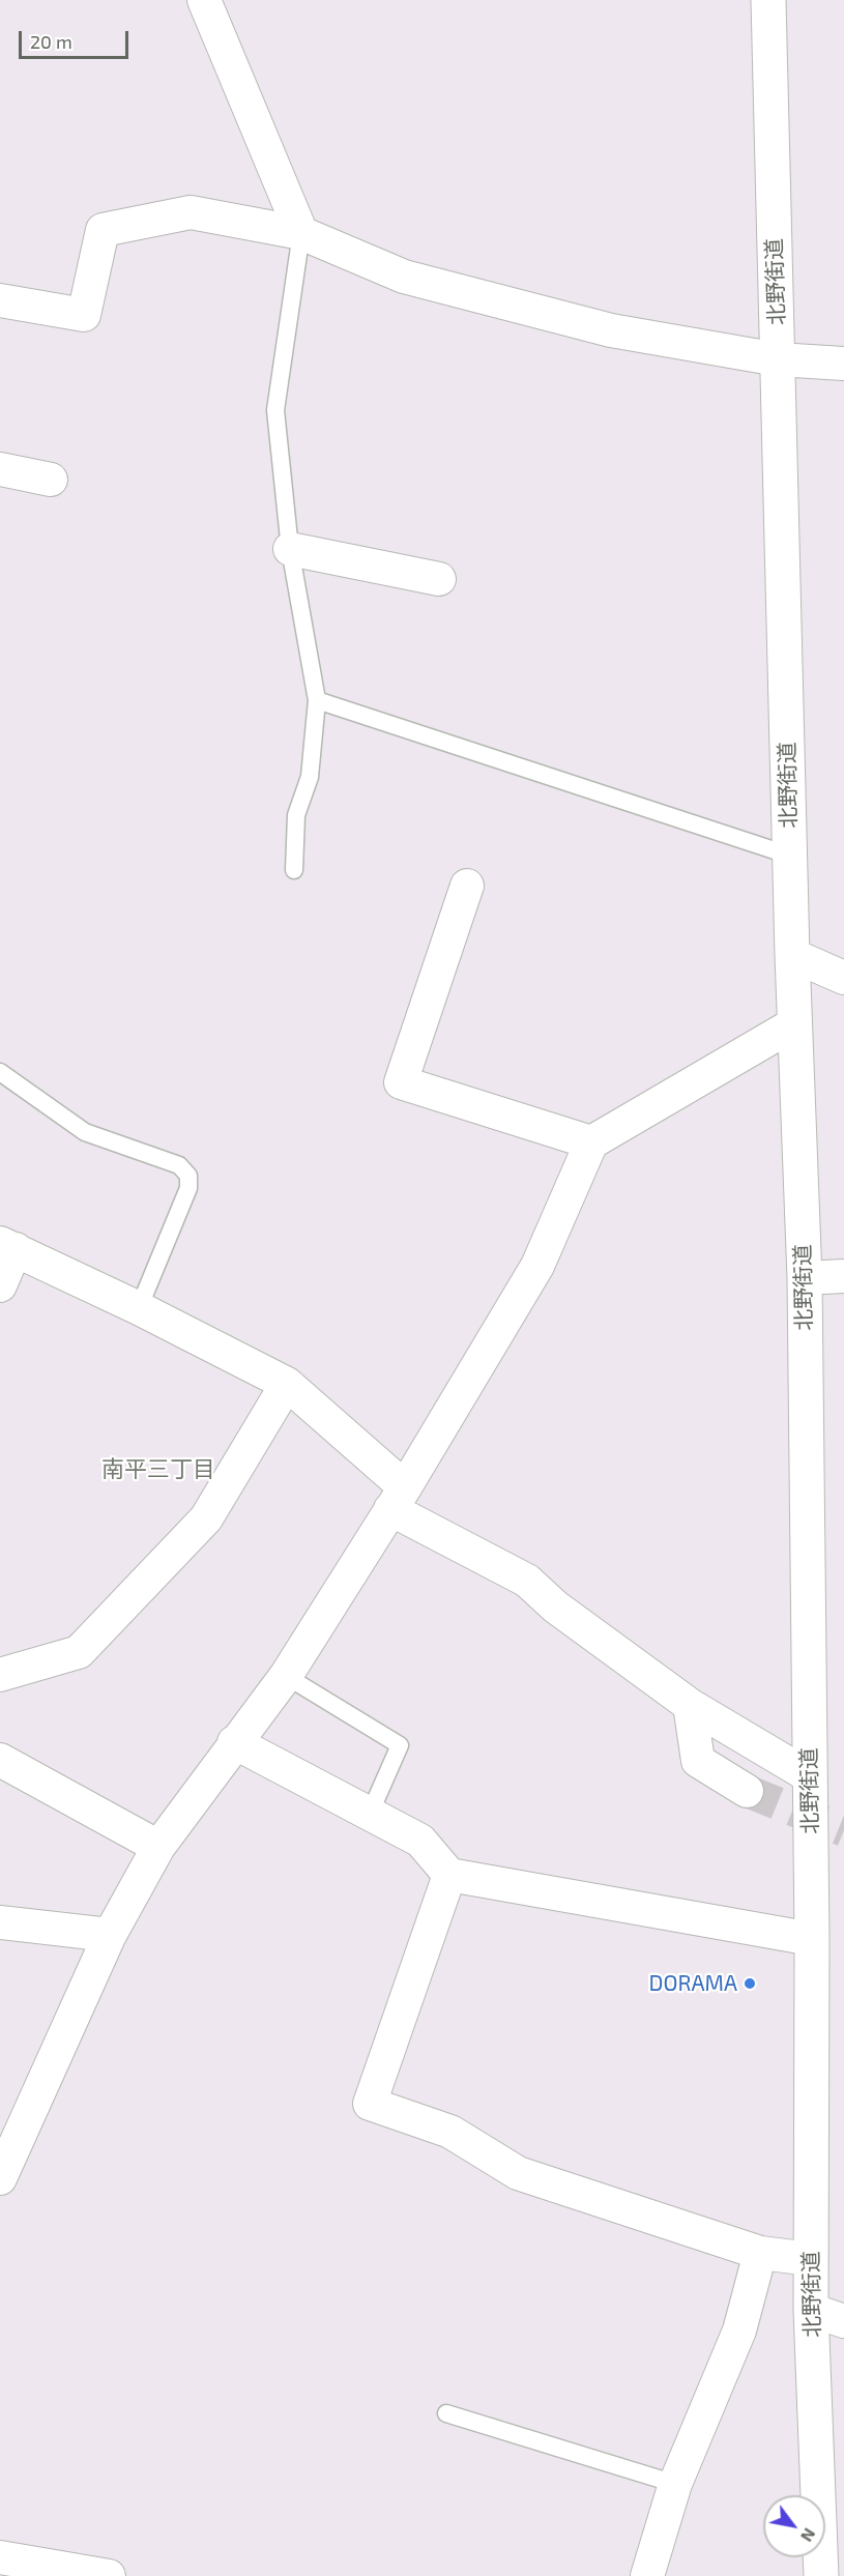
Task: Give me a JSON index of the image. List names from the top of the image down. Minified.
{"streets":{"main road":["北野街道"]},"districts":["南平三丁目"],"places":["DORAMA"],"scale_bar":"20 m","north":"bottom right"}
